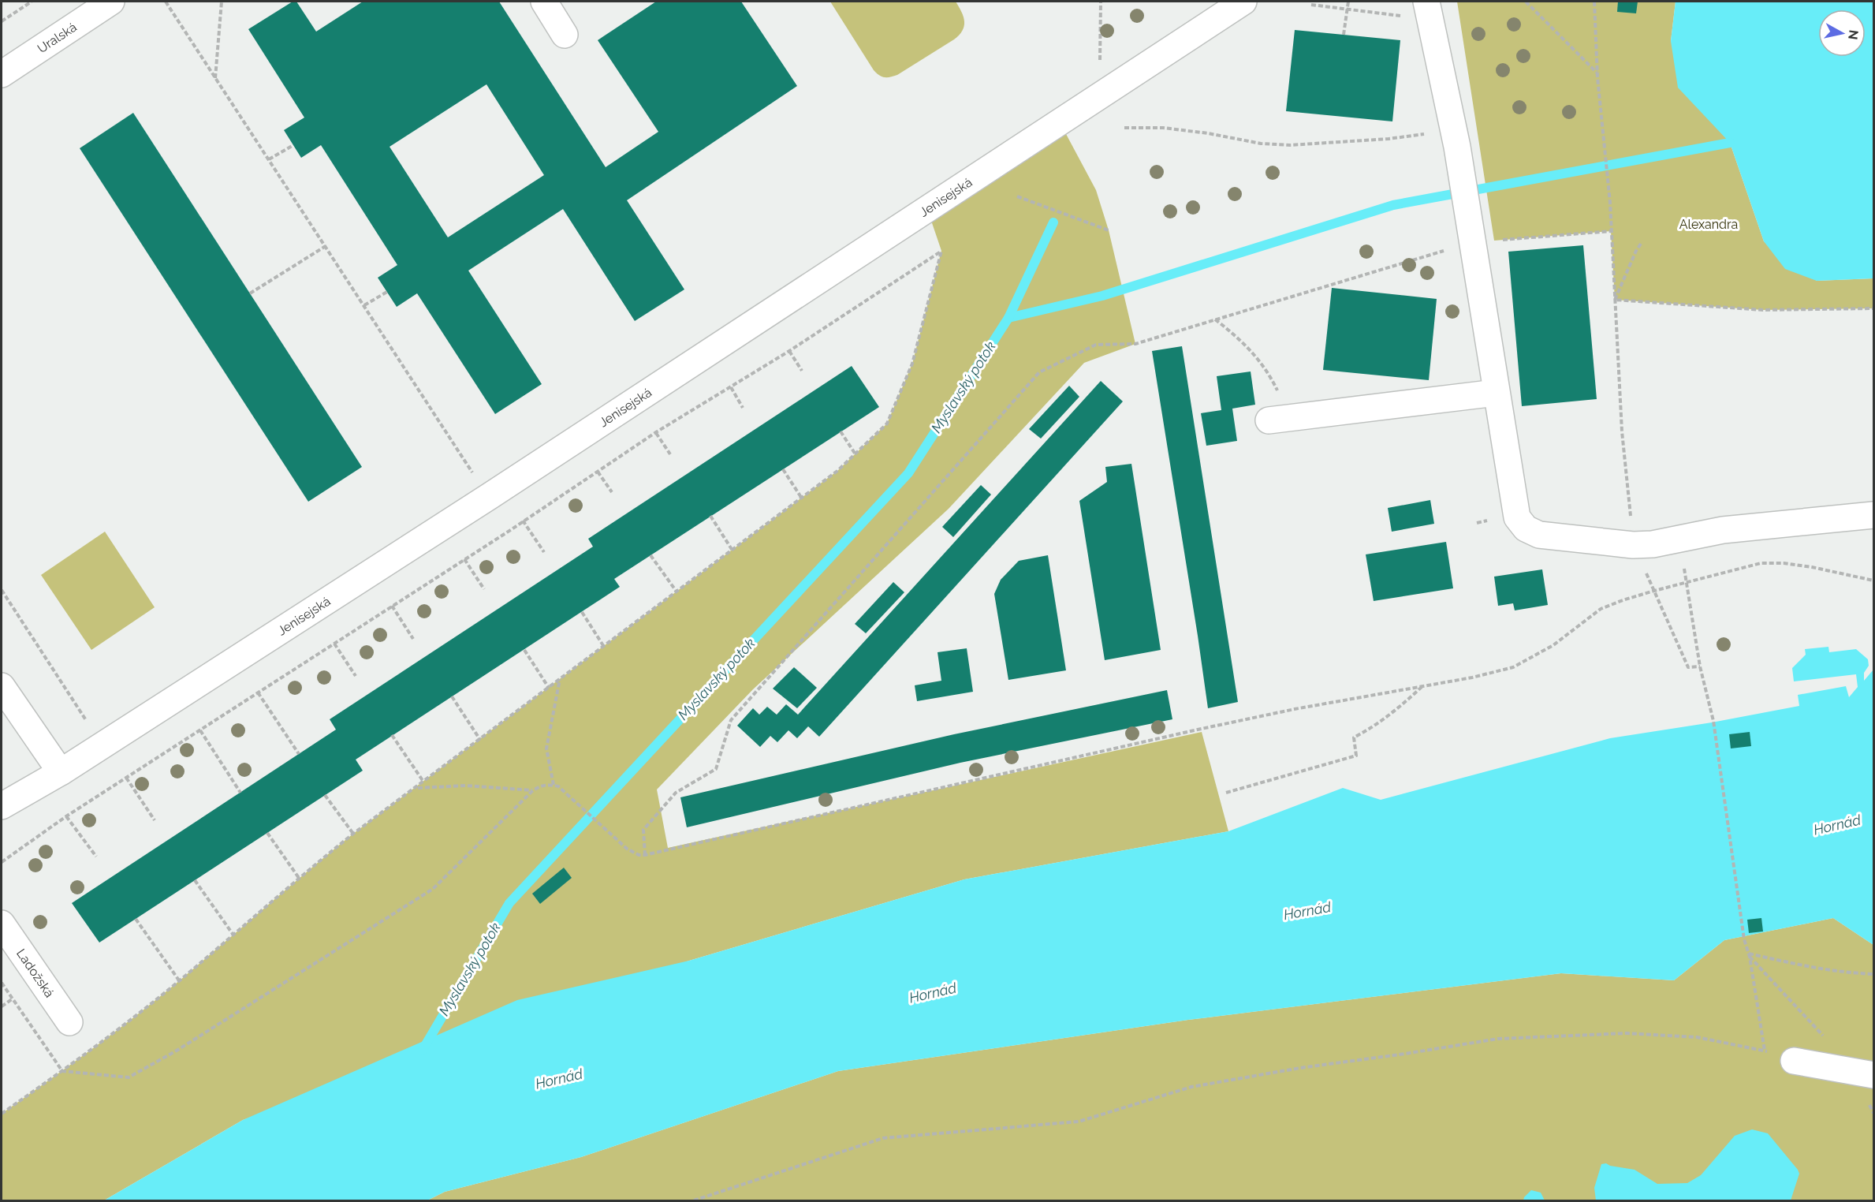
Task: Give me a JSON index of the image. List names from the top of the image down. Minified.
{"streets":{"street":["Uralská","Jenisejská","Ladožská"]},"water":["Myslavský potok","Hornád"],"parks":["Alexandra"],"north":"right"}
